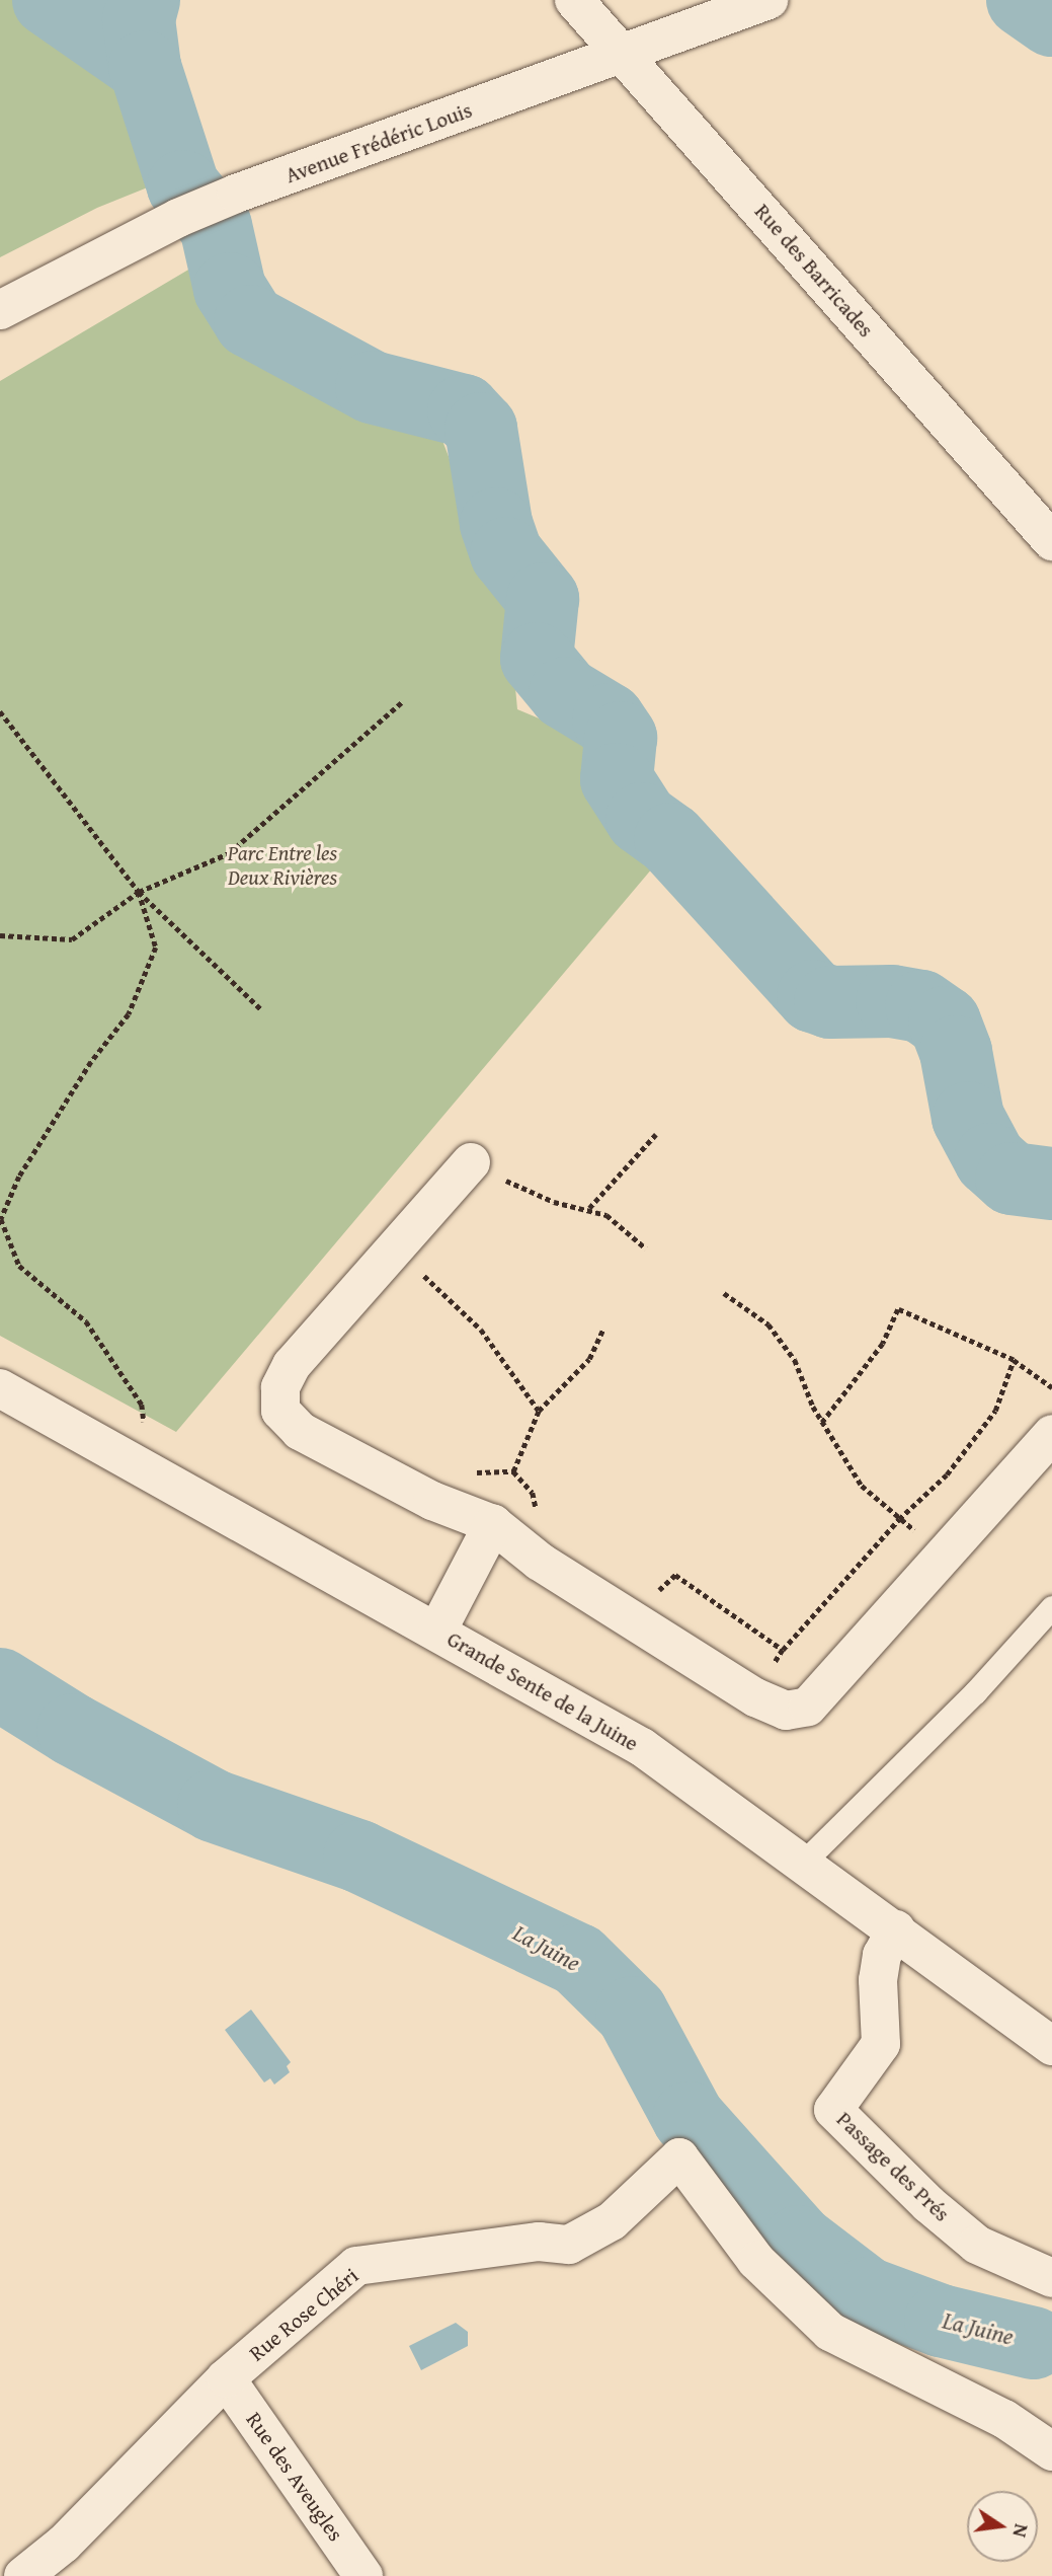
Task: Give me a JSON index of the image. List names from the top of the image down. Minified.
{"streets":{"street":["Avenue Frédéric Louis","Rue des Barricades","Grande Sente de la Juine","Passage des Prés","Rue Rose Chéri","Rue des Aveugles"]},"crossings":[["Avenue Frédéric Louis","Rue des Barricades"],["Grande Sente de la Juine","Passage des Prés"],["Rue Rose Chéri","Rue des Aveugles"]],"water":["La Juine"],"parks":["Parc Entre les Deux Rivières"],"north":"right"}
